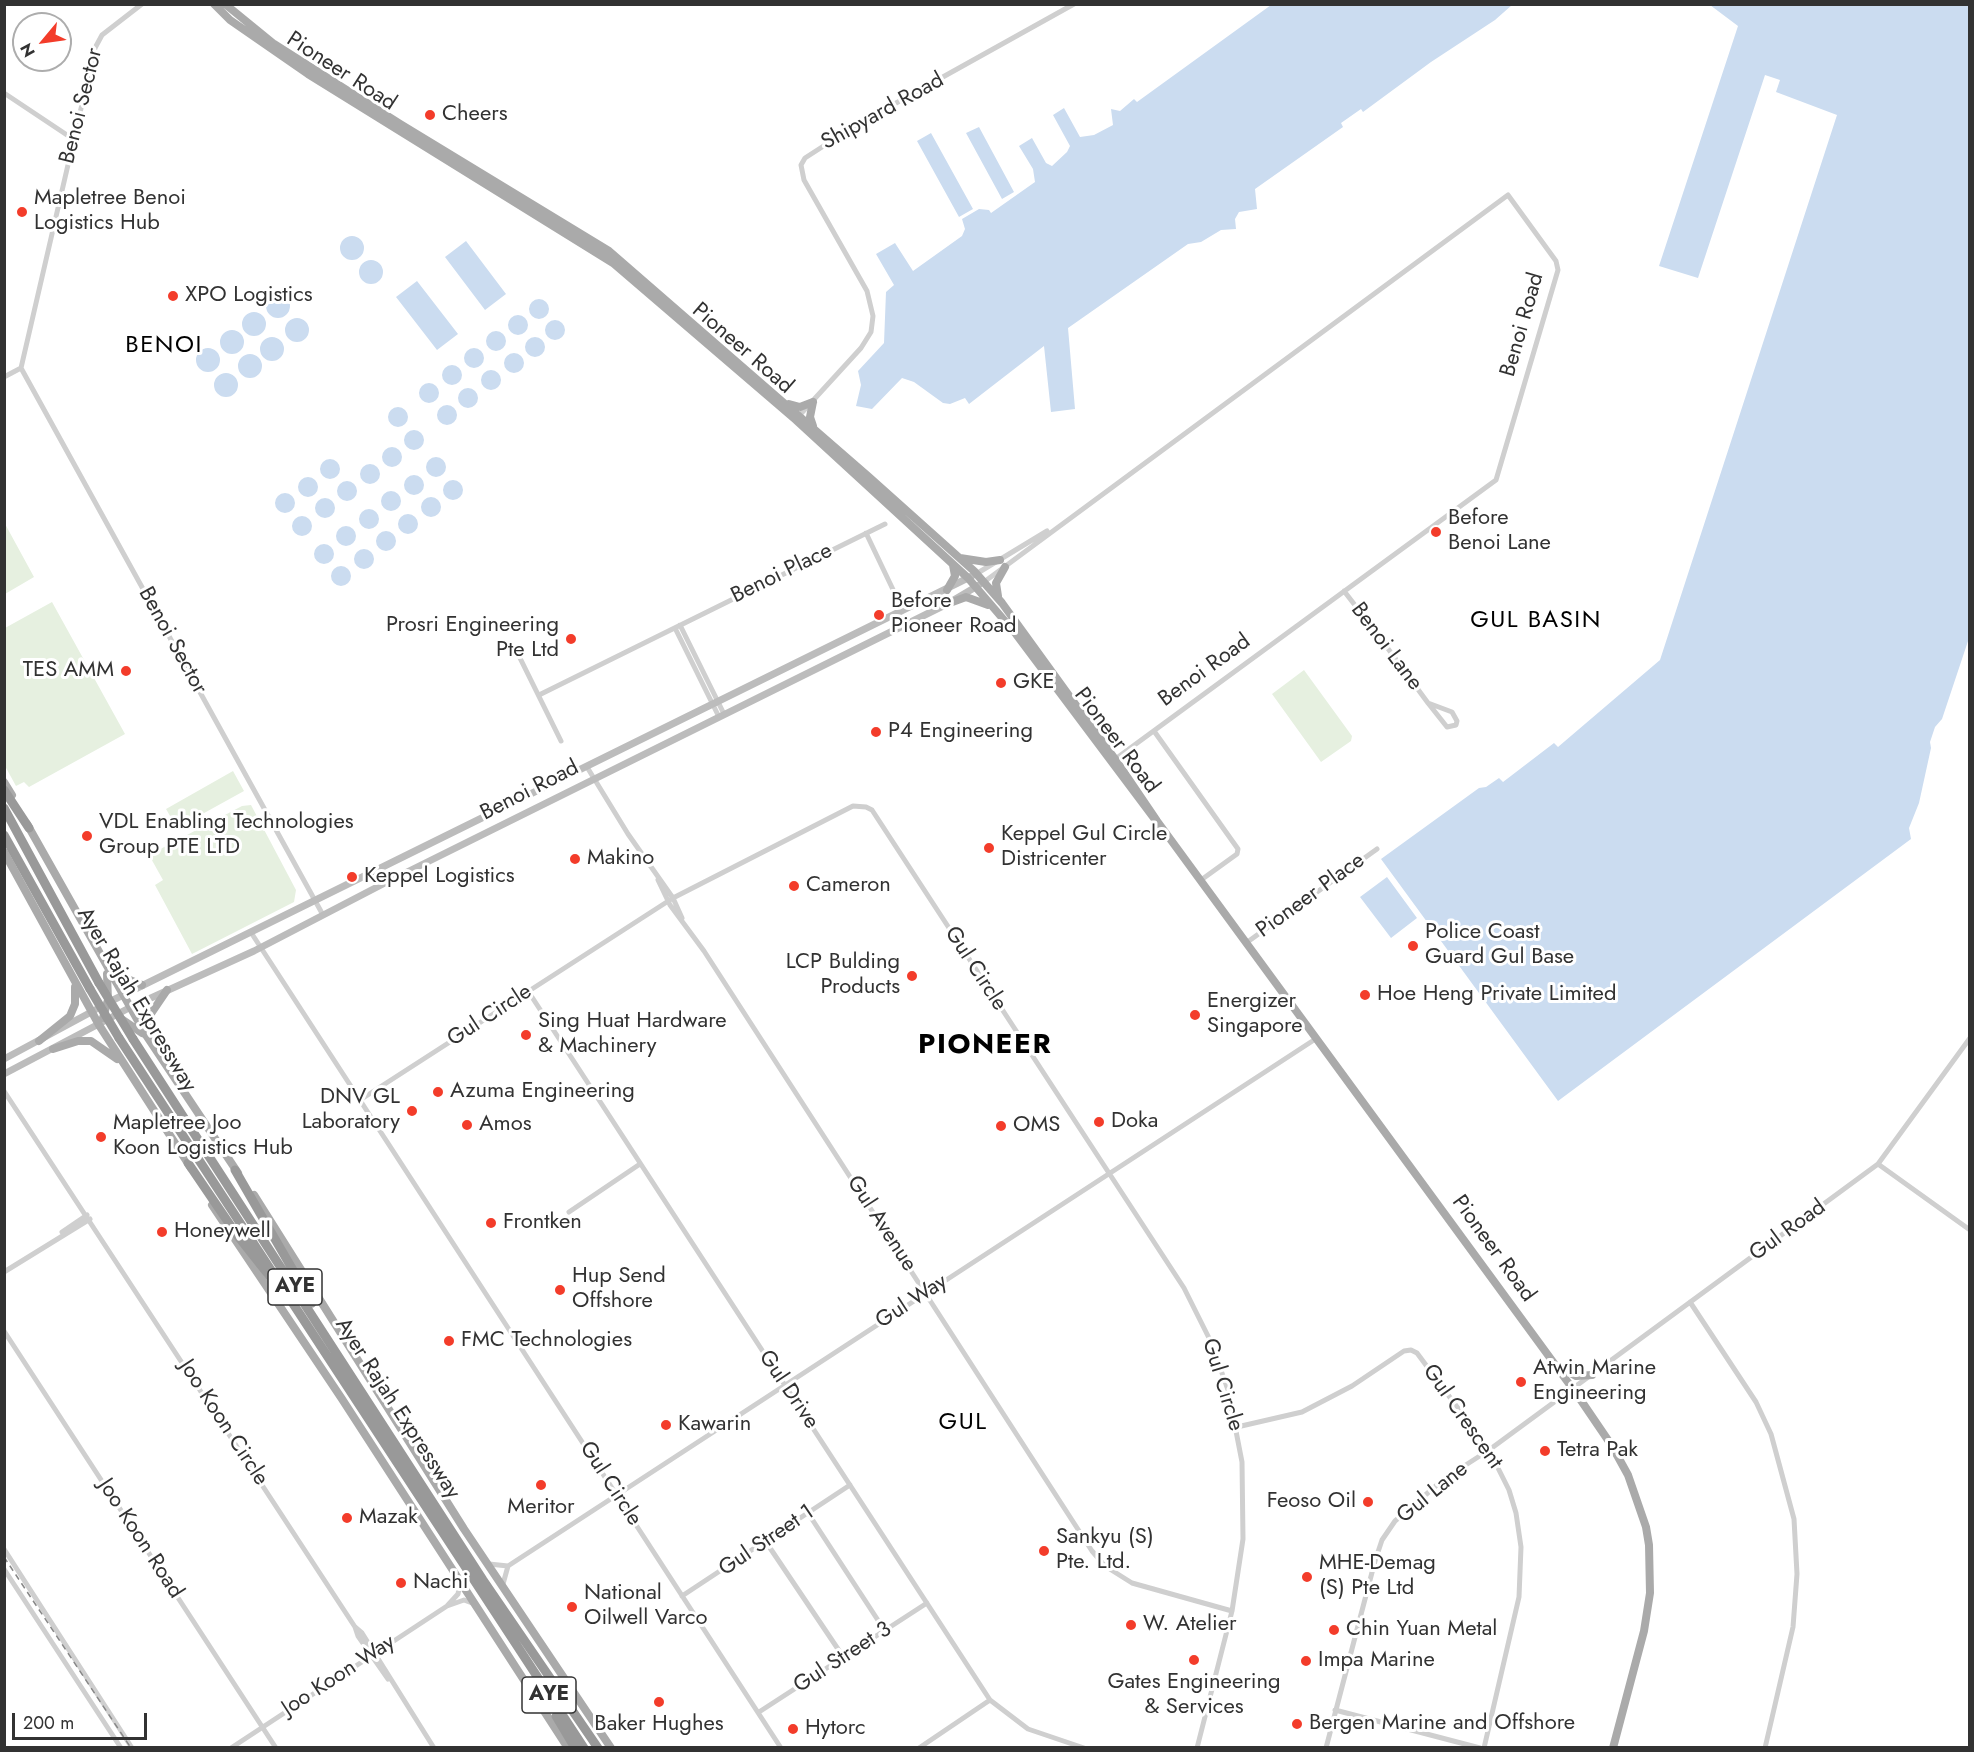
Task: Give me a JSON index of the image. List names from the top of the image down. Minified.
{"streets":{"highway":["Ayer Rajah Expressway","AYE"],"main road":["Pioneer Road","Benoi Road"],"street":["Benoi Sector","Shipyard Road","Benoi Place","Benoi Lane","Pioneer Place","Gul Circle","Gul Avenue","Gul Road","Gul Way","Gul Drive","Gul Crescent","Joo Koon Circle","Gul Lane","Joo Koon Road","Gul Street 1","Gul Street 3","Joo Koon Way"]},"crossings":[["Pioneer Road","Shipyard Road"],["Pioneer Road","Benoi Road"],["Pioneer Road","Pioneer Place"],["Pioneer Road","Gul Road"],["Pioneer Road","Gul Way"],["Pioneer Road","Gul Lane"],["Benoi Sector","Benoi Road"],["Benoi Road","Benoi Lane"],["Benoi Road","Gul Circle"],["Benoi Road","Gul Avenue"],["Gul Circle","Gul Avenue"],["Gul Circle","Gul Way"],["Gul Circle","Gul Drive"],["Gul Circle","Gul Crescent"],["Gul Circle","Gul Street 1"],["Gul Circle","Gul Street 3"],["Gul Avenue","Gul Way"],["Gul Road","Gul Lane"],["Gul Way","Gul Drive"],["Gul Drive","Gul Street 1"],["Gul Drive","Gul Street 3"],["Gul Crescent","Gul Lane"],["Joo Koon Circle","Joo Koon Way"],["Joo Koon Road","Joo Koon Way"]],"districts":["BENOI","GUL BASIN","PIONEER","GUL"],"places":["Cheers","Mapletree Benoi Logistics Hub","XPO Logistics","Before Benoi Lane","Before Pioneer Road","Prosri Engineering Pte Ltd","TES AMM","GKE","P4 Engineering","VDL Enabling Technologies Group PTE LTD","Keppel Gul Circle Districenter","Makino","Keppel Logistics","Cameron","Police Coast Guard Gul Base","LCP Bulding Products","Hoe Heng Private Limited","Energizer Singapore","Sing Huat Hardware & Machinery","Azuma Engineering","DNV GL Laboratory","Doka","Amos","OMS","Mapletree Joo Koon Logistics Hub","Frontken","Honeywell","Hup Send Offshore","FMC Technologies","Atwin Marine Engineering","Kawarin","Tetra Pak","Meritor","Feoso Oil","Mazak","Sankyu (S) Pte. Ltd.","MHE-Demag (S) Pte Ltd","Nachi","National Oilwell Varco","W. Atelier","Chin Yuan Metal","Gates Engineering & Services","Impa Marine","Baker Hughes","Bergen Marine and Offshore","Hytorc"],"scale_bar":"200 m","north":"bottom left"}
